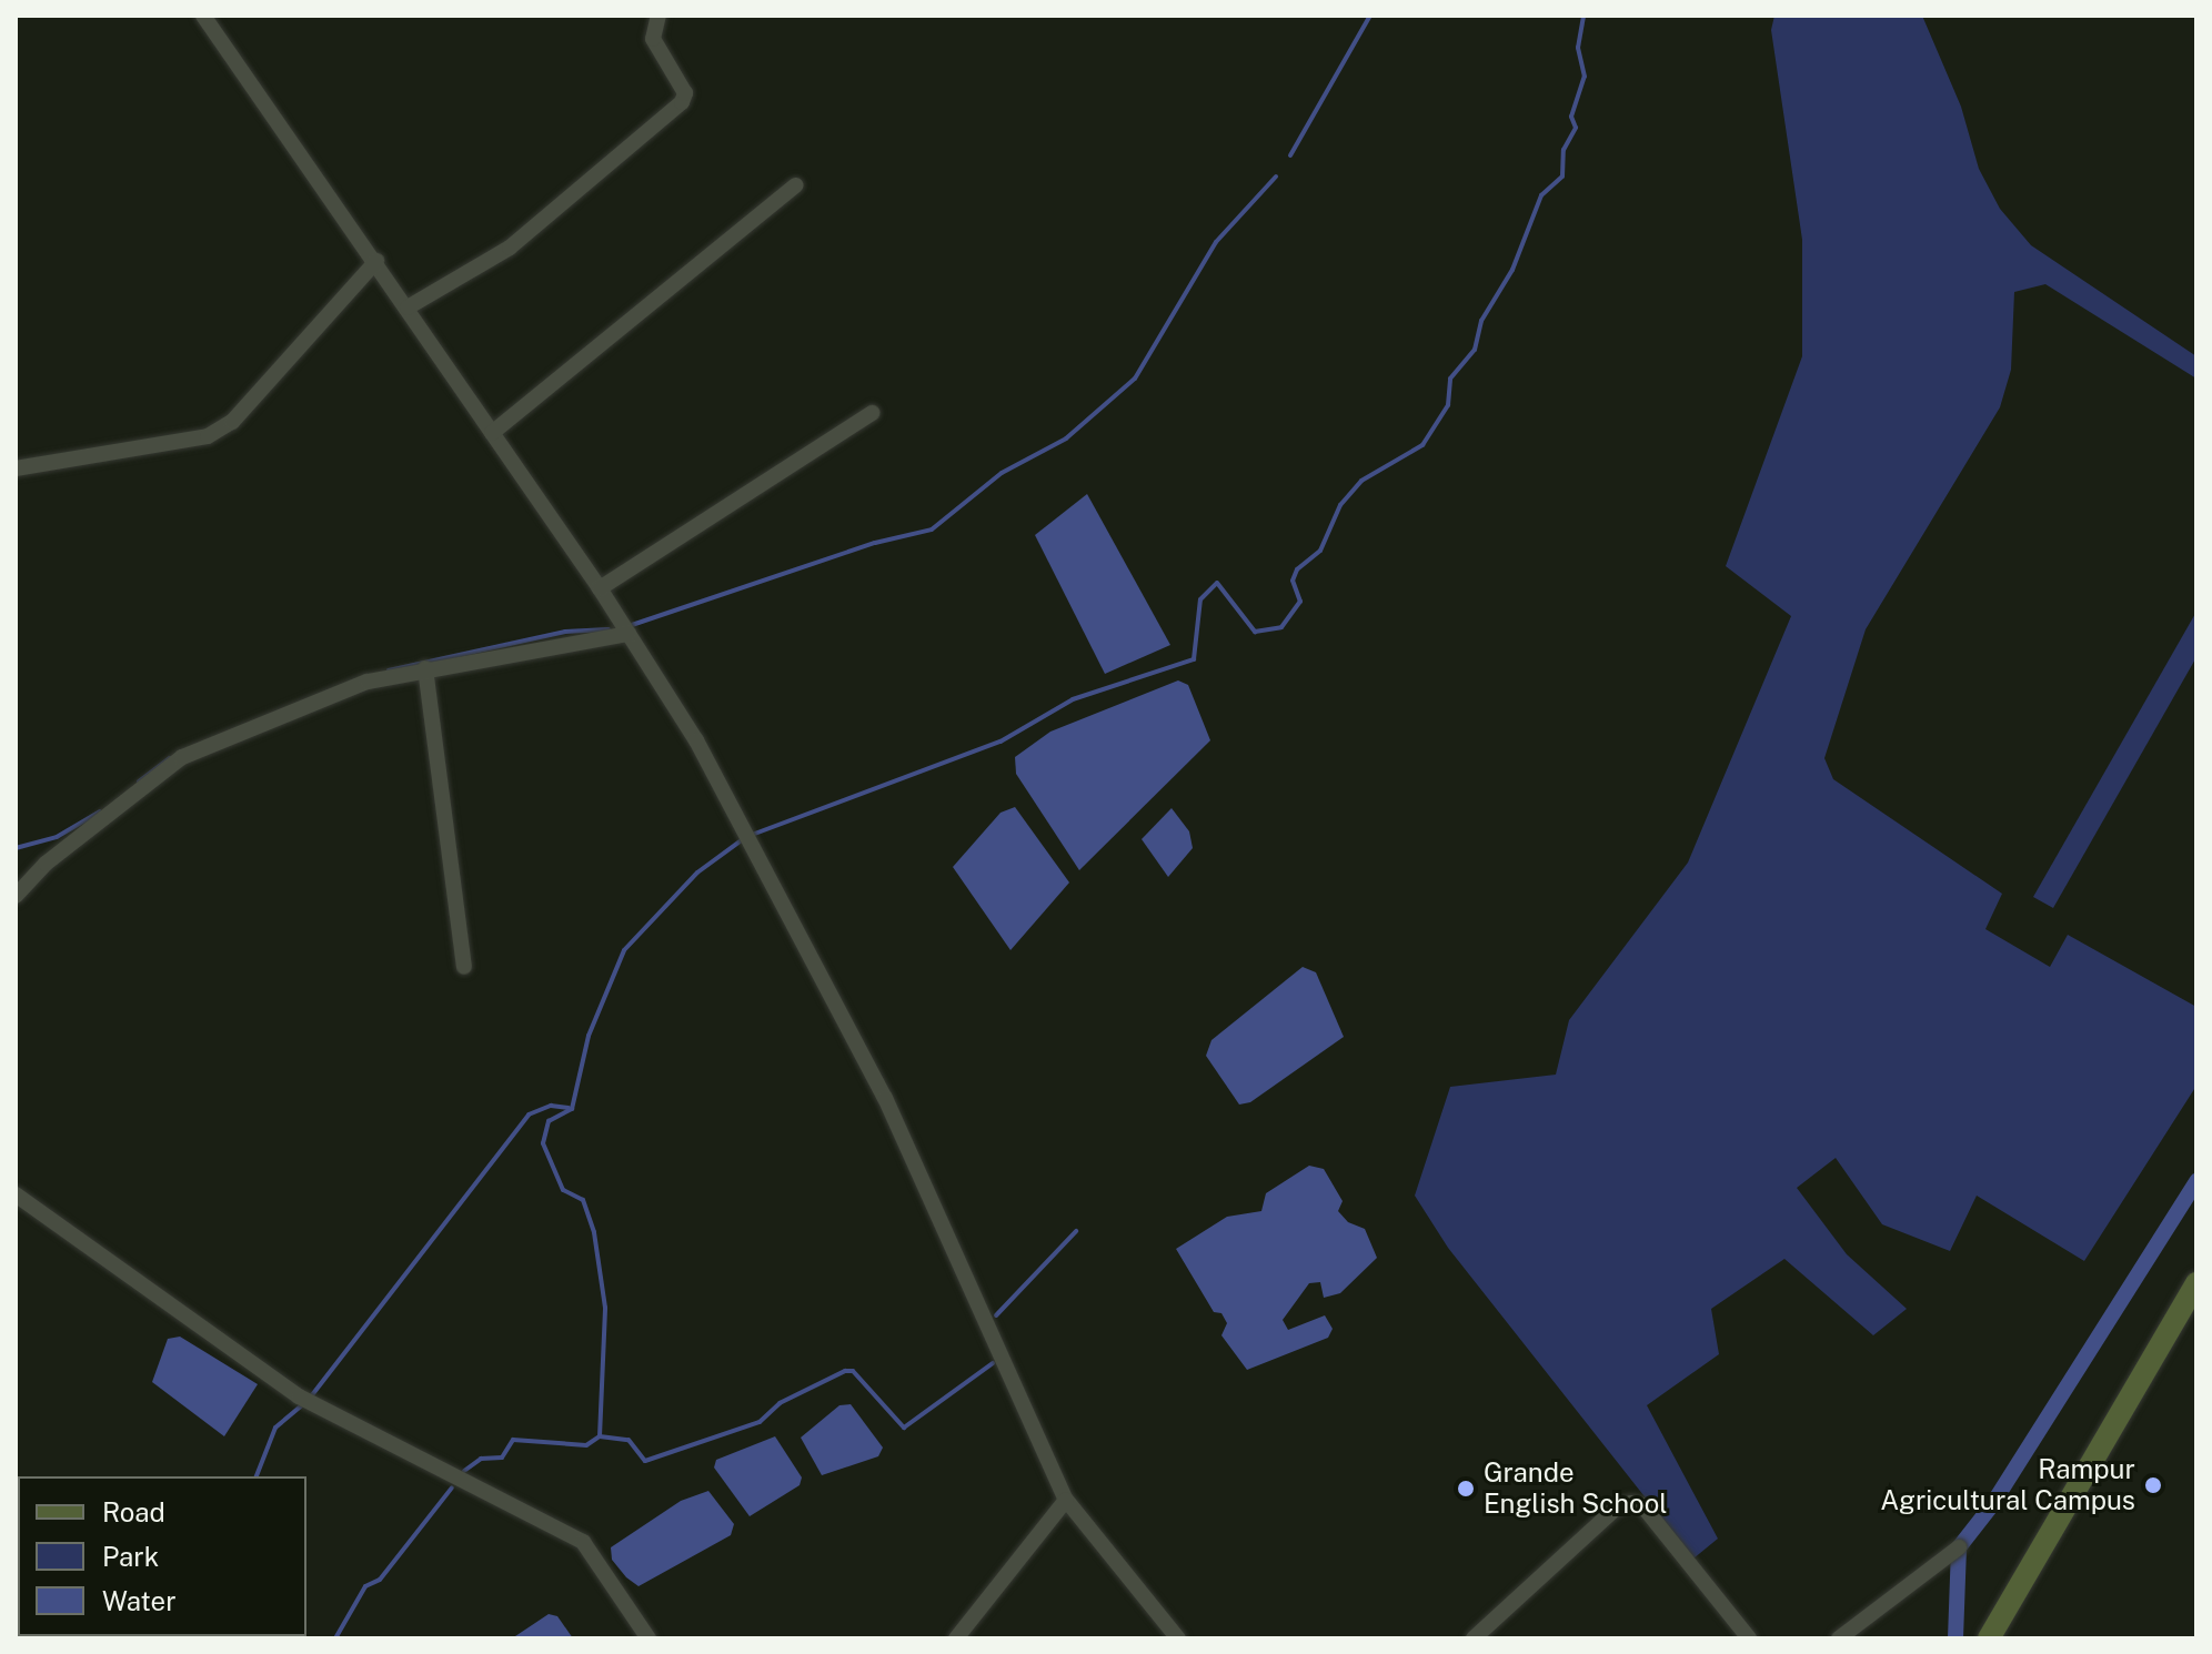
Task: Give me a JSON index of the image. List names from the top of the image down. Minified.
{"places":["Rampur Agricultural Campus","Grande English School"],"legend":["Road","Park","Water"]}
